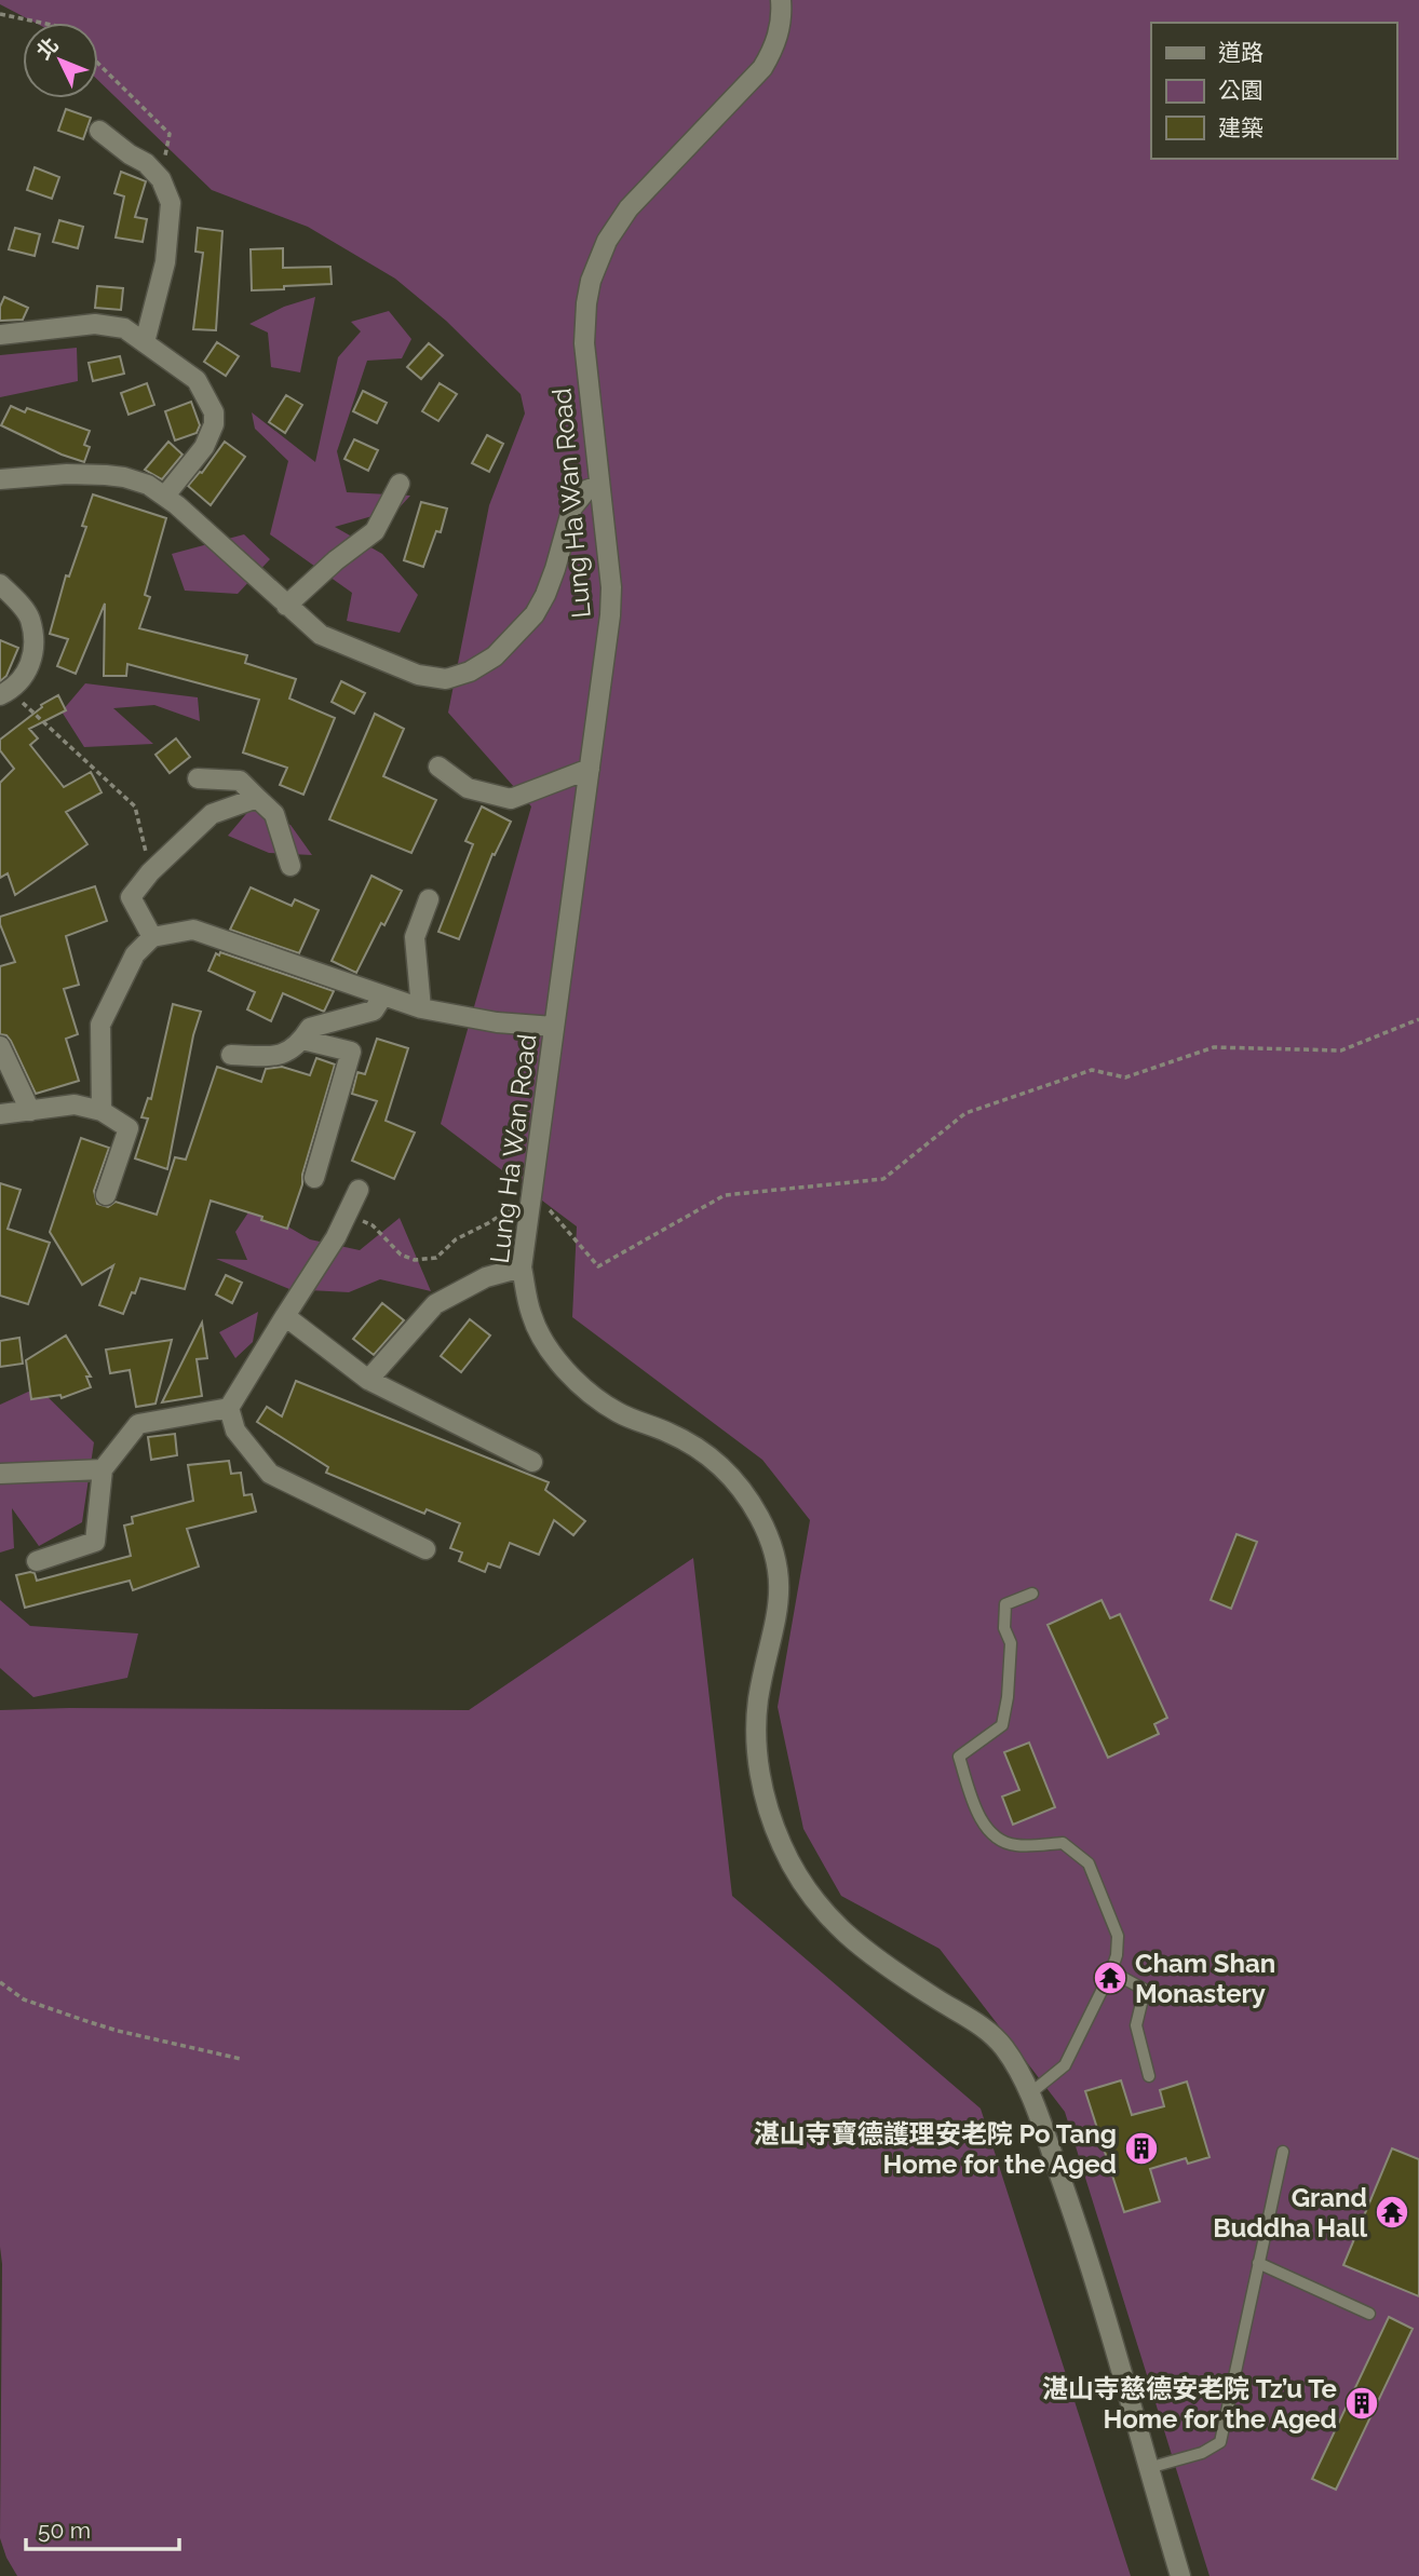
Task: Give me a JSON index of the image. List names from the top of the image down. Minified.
{"streets":{"street":["Lung Ha Wan Road"]},"places":{"temple":["Cham Shan Monastery","Grand Buddha Hall"],"building":["湛山寺寶德護理安老院 Po Tang Home for the Aged","湛山寺慈德安老院 Tz’u Te Home for the Aged"]},"legend":["道路","公園","建築"],"scale_bar":"50 m","north":"top left"}
